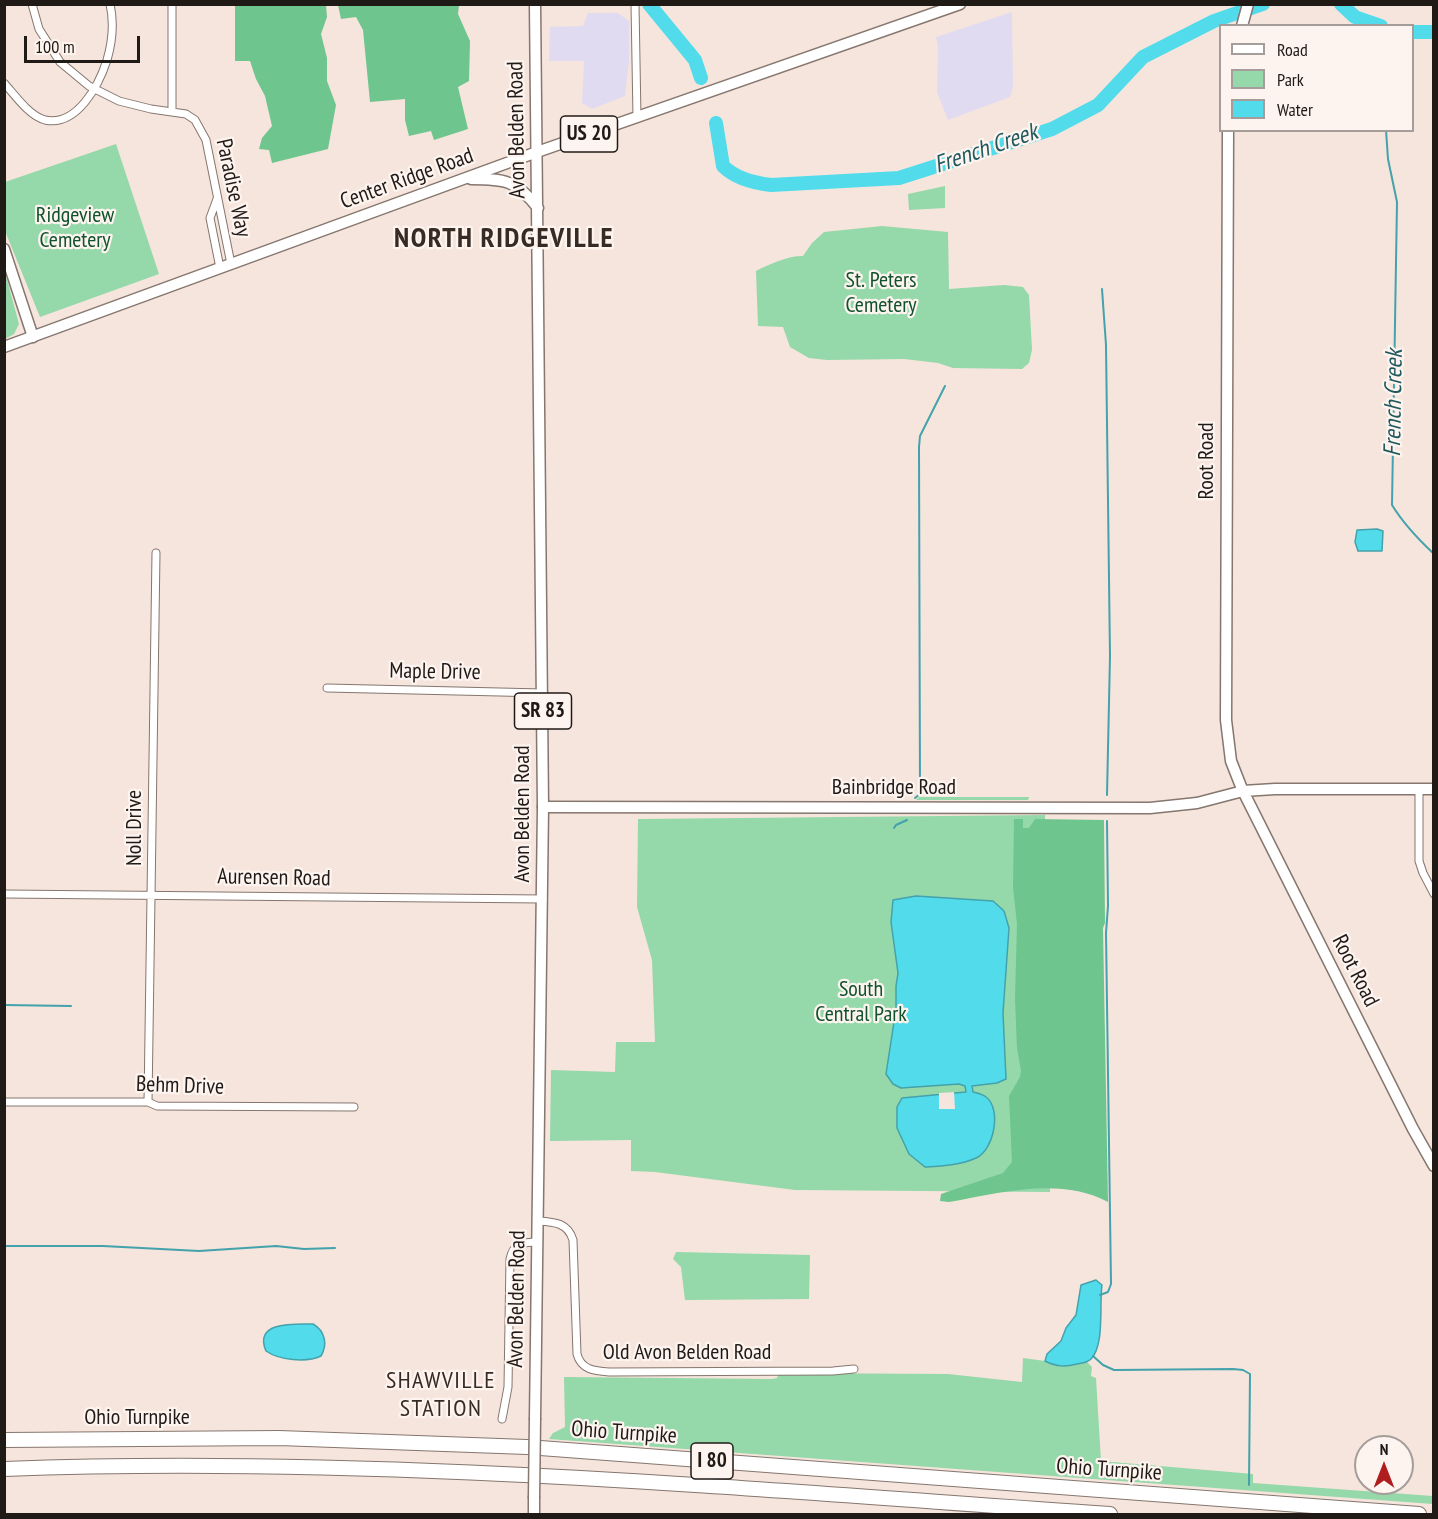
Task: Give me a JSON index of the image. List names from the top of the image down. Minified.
{"streets":{"highway":["Ohio Turnpike","I 80"],"main road":["Avon Belden Road","US 20","Center Ridge Road","Root Road","SR 83","Bainbridge Road"],"street":["Paradise Way","Maple Drive","Noll Drive","Aurensen Road","Behm Drive","Old Avon Belden Road"]},"crossings":[["Avon Belden Road","Center Ridge Road"],["Avon Belden Road","Maple Drive"],["Avon Belden Road","Bainbridge Road"],["Avon Belden Road","Aurensen Road"],["Avon Belden Road","Old Avon Belden Road"],["Center Ridge Road","Paradise Way"],["Root Road","Bainbridge Road"],["Noll Drive","Aurensen Road"],["Noll Drive","Behm Drive"]],"districts":["NORTH RIDGEVILLE","SHAWVILLE STATION"],"water":["French Creek"],"parks":["Ridgeview Cemetery","St. Peters Cemetery","South Central Park"],"legend":["Road","Park","Water"],"scale_bar":"100 m","north":"top"}
